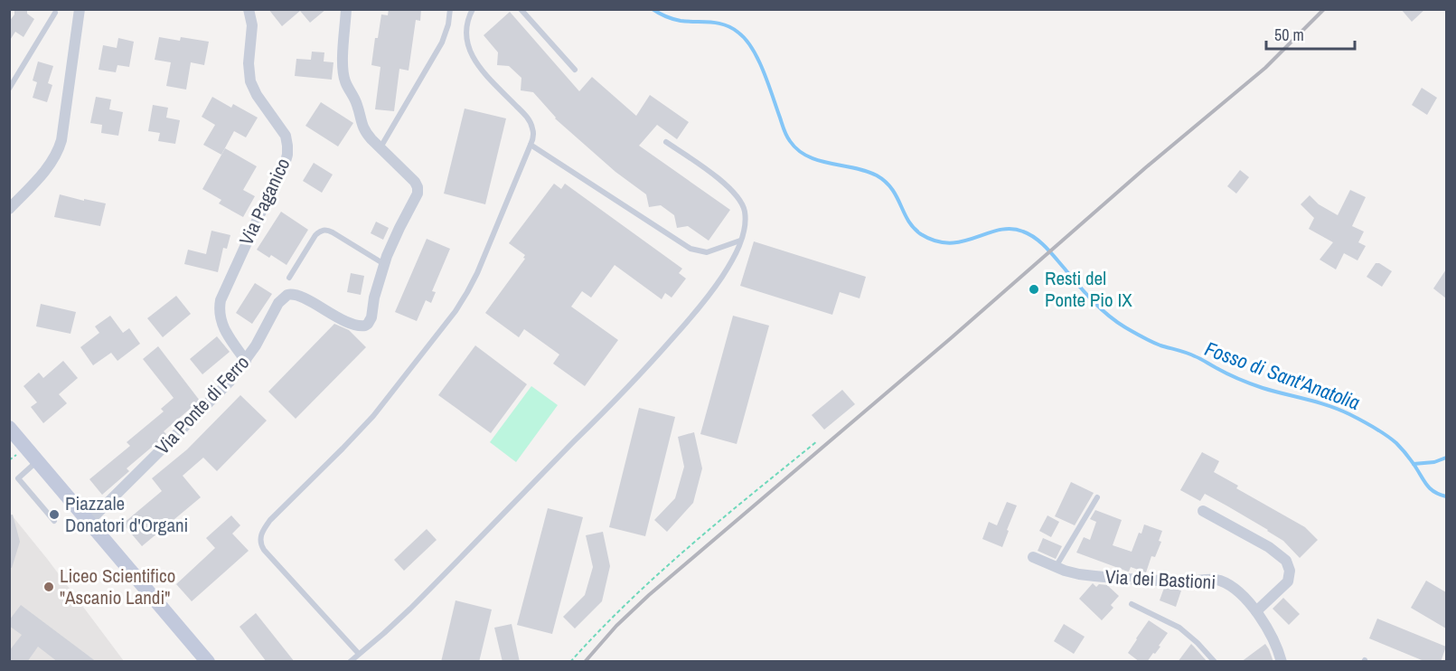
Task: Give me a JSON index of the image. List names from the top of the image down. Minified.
{"streets":{"street":["Via Paganico","Via Ponte di Ferro","Via dei Bastioni"]},"crossings":[["Via Paganico","Via Ponte di Ferro"]],"water":["Fosso di Sant'Anatolia"],"places":["Resti del Ponte Pio IX","Piazzale Donatori d'Organi","Liceo Scientifico \"Ascanio Landi\""],"scale_bar":"50 m"}
